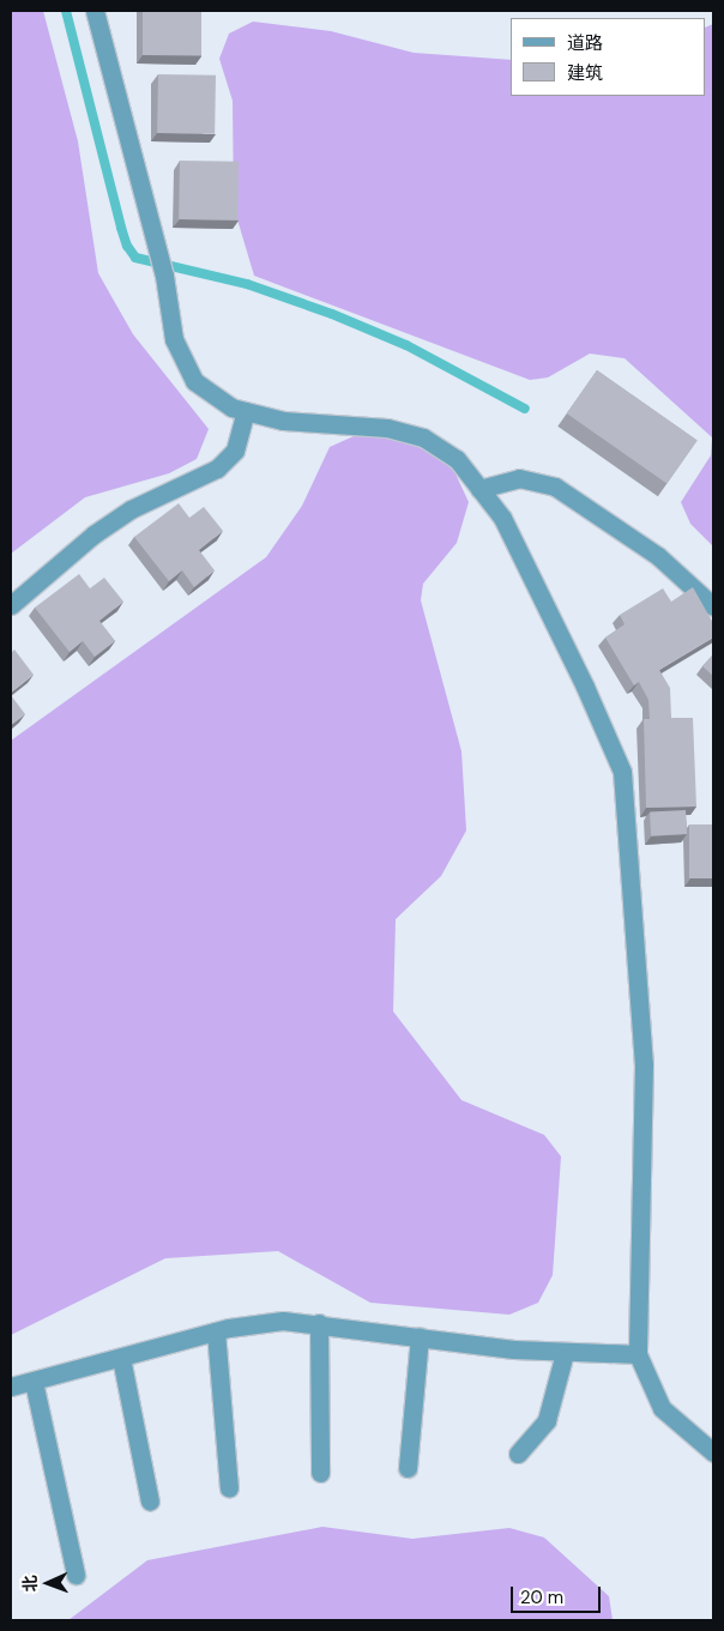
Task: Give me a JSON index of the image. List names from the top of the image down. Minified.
{"legend":["道路","建筑"],"scale_bar":"20 m","north":"left"}
